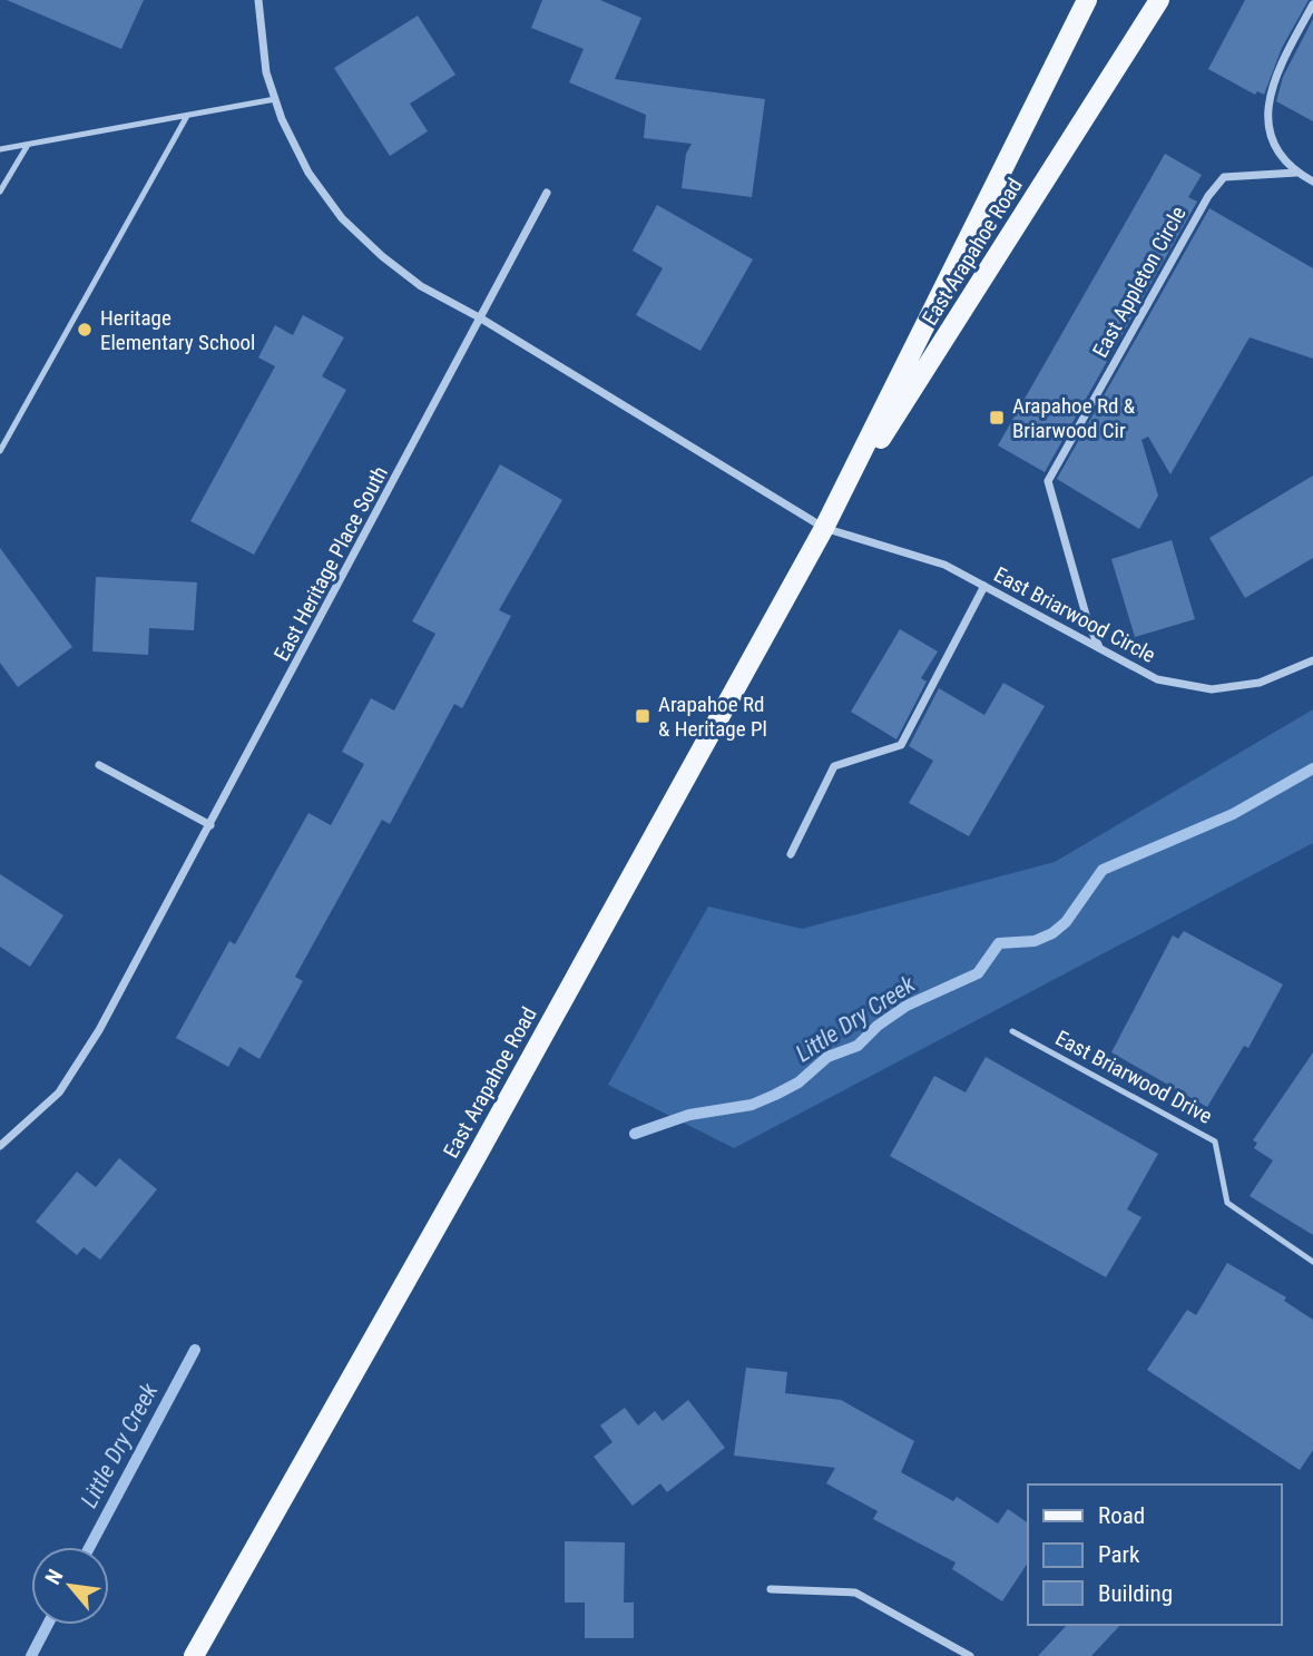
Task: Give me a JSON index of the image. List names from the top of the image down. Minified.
{"streets":{"main road":["East Arapahoe Road"],"street":["East Appleton Circle","East Heritage Place South","East Briarwood Circle"],"lane":["East Briarwood Drive"]},"crossings":[["East Arapahoe Road","East Briarwood Circle"],["East Appleton Circle","East Briarwood Circle"]],"water":["Little Dry Creek"],"places":{"other":["Heritage Elementary School"],"transit":["Arapahoe Rd & Briarwood Cir","Arapahoe Rd & Heritage Pl"]},"legend":["Road","Park","Building"],"north":"top left"}
